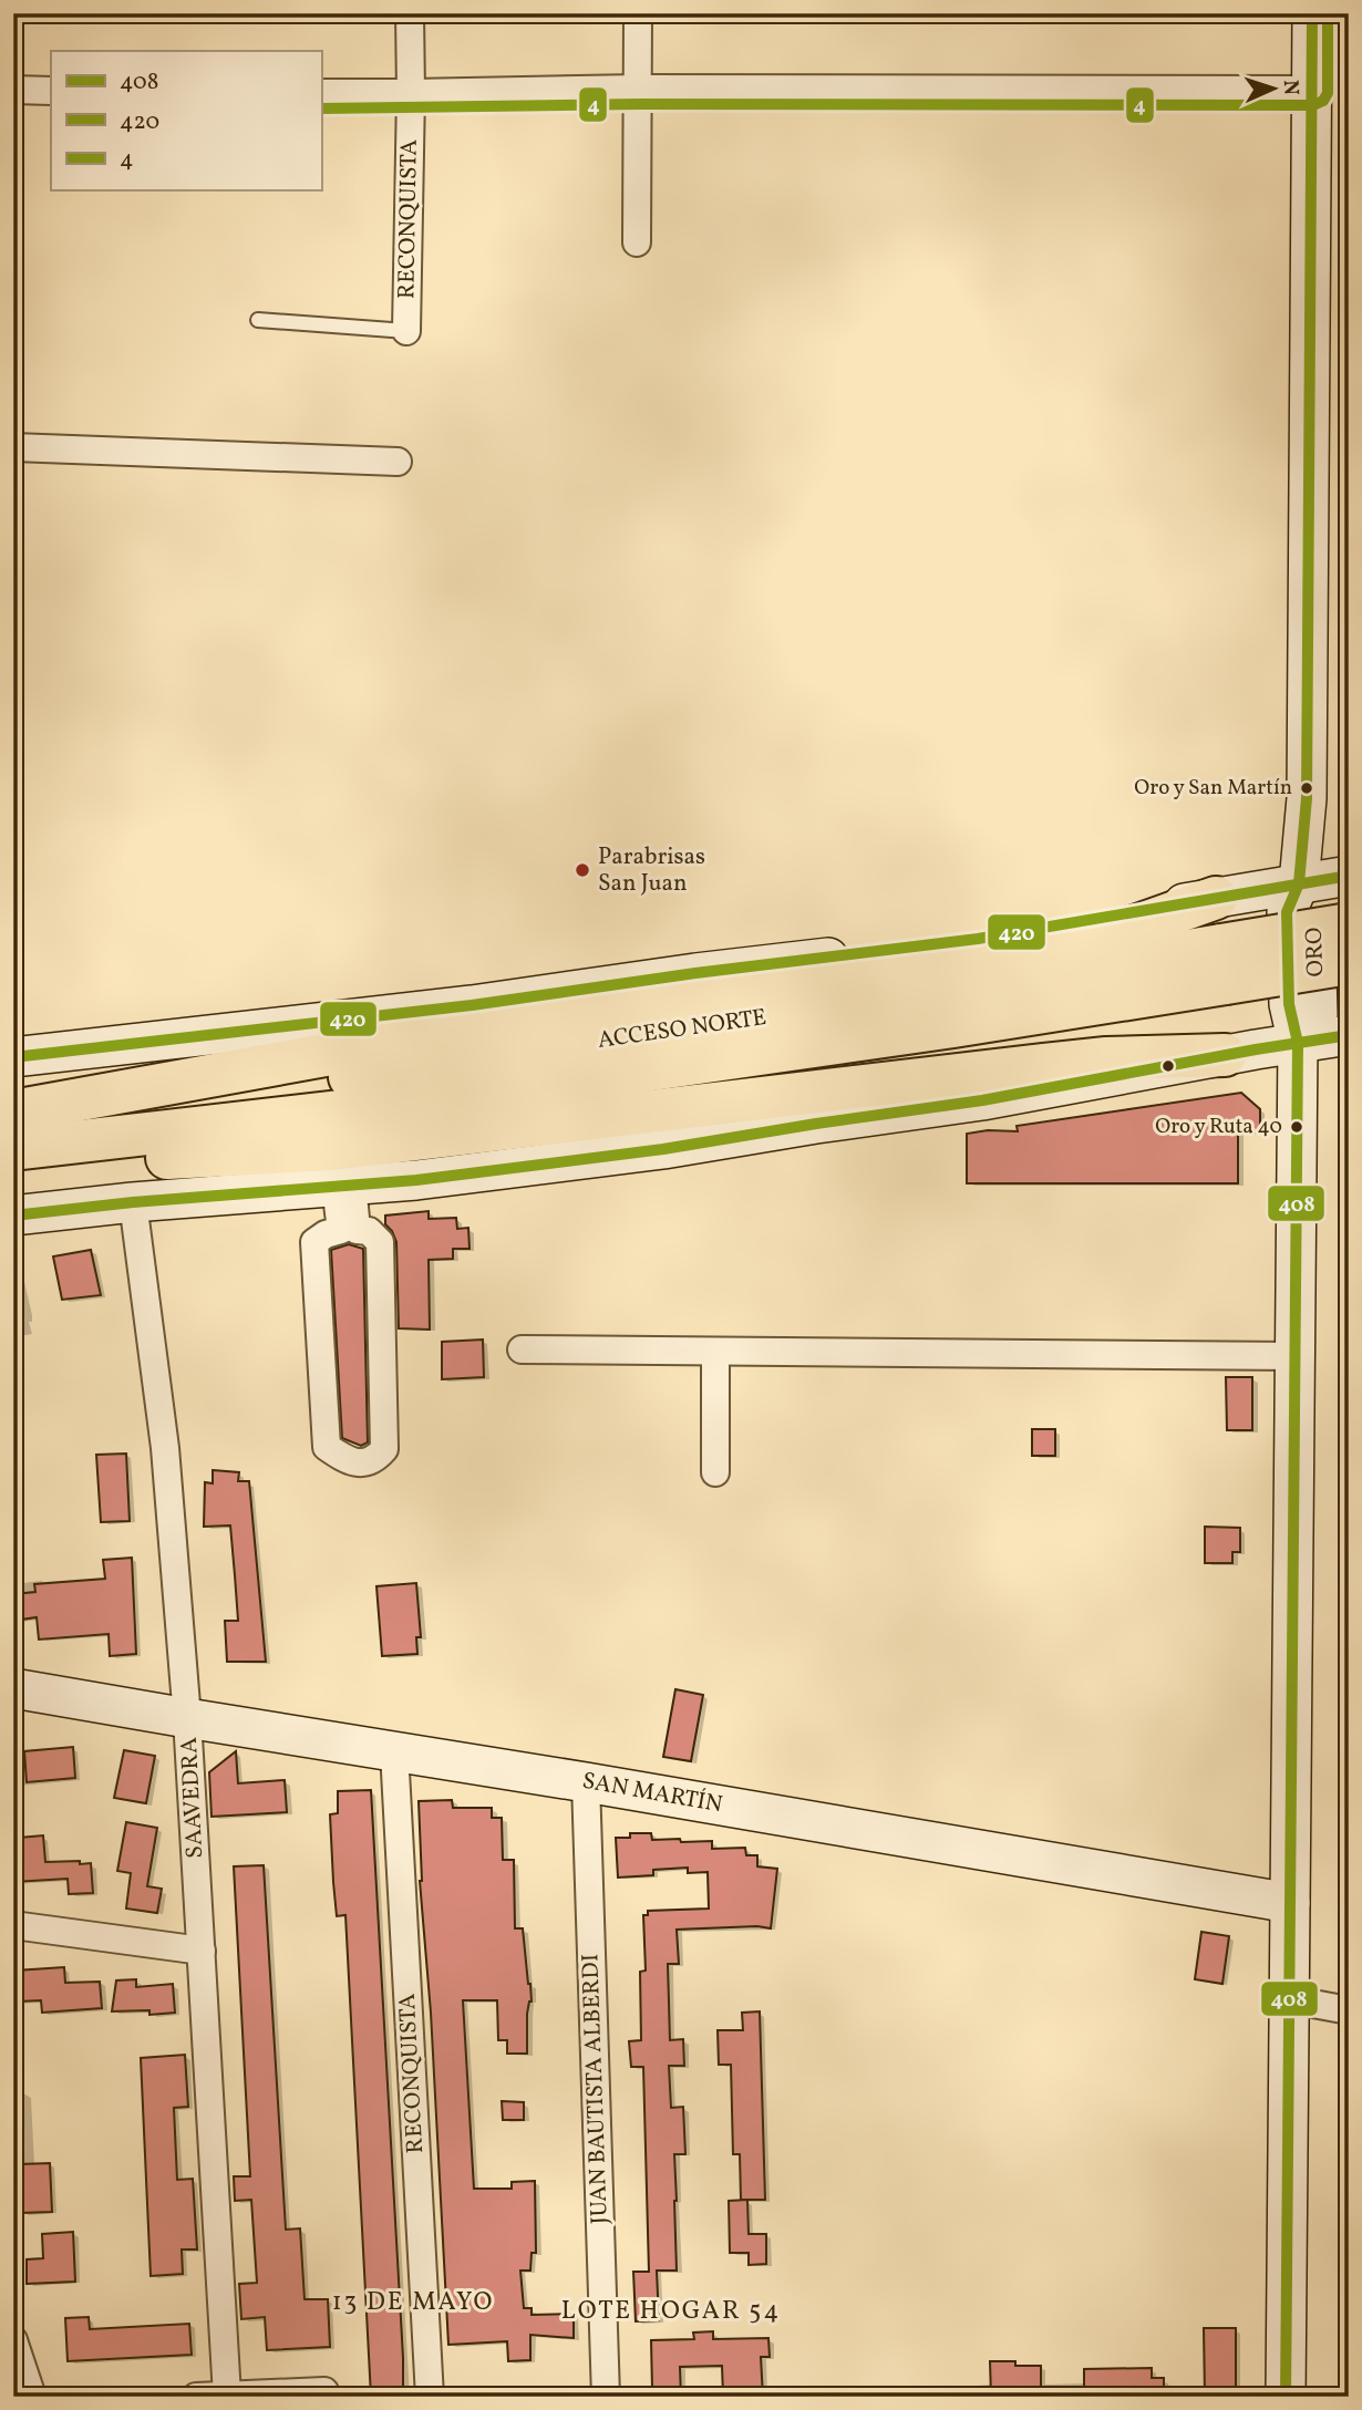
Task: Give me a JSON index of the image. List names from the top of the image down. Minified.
{"streets":{"highway":["ACCESO NORTE"],"street":["RECONQUISTA","ORO","SAN MARTÍN","SAAVEDRA","JUAN BAUTISTA ALBERDI"]},"crossings":[["RECONQUISTA","SAN MARTÍN"],["ORO","SAN MARTÍN"],["SAN MARTÍN","SAAVEDRA"],["SAN MARTÍN","JUAN BAUTISTA ALBERDI"]],"districts":["13 DE MAYO","LOTE HOGAR 54"],"places":["Oro y San Martín","Parabrisas San Juan","Oro y Ruta 40"],"lines":["transit line 408","transit line 4","transit line 420"],"legend":["408","420","4"],"north":"right"}
